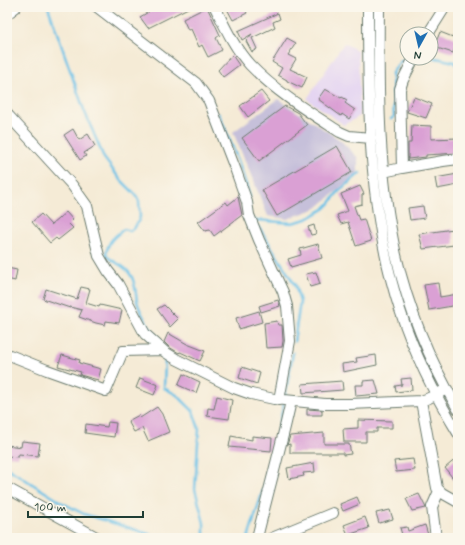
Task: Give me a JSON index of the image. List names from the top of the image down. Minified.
{"scale_bar":"100 m","north":"bottom"}
